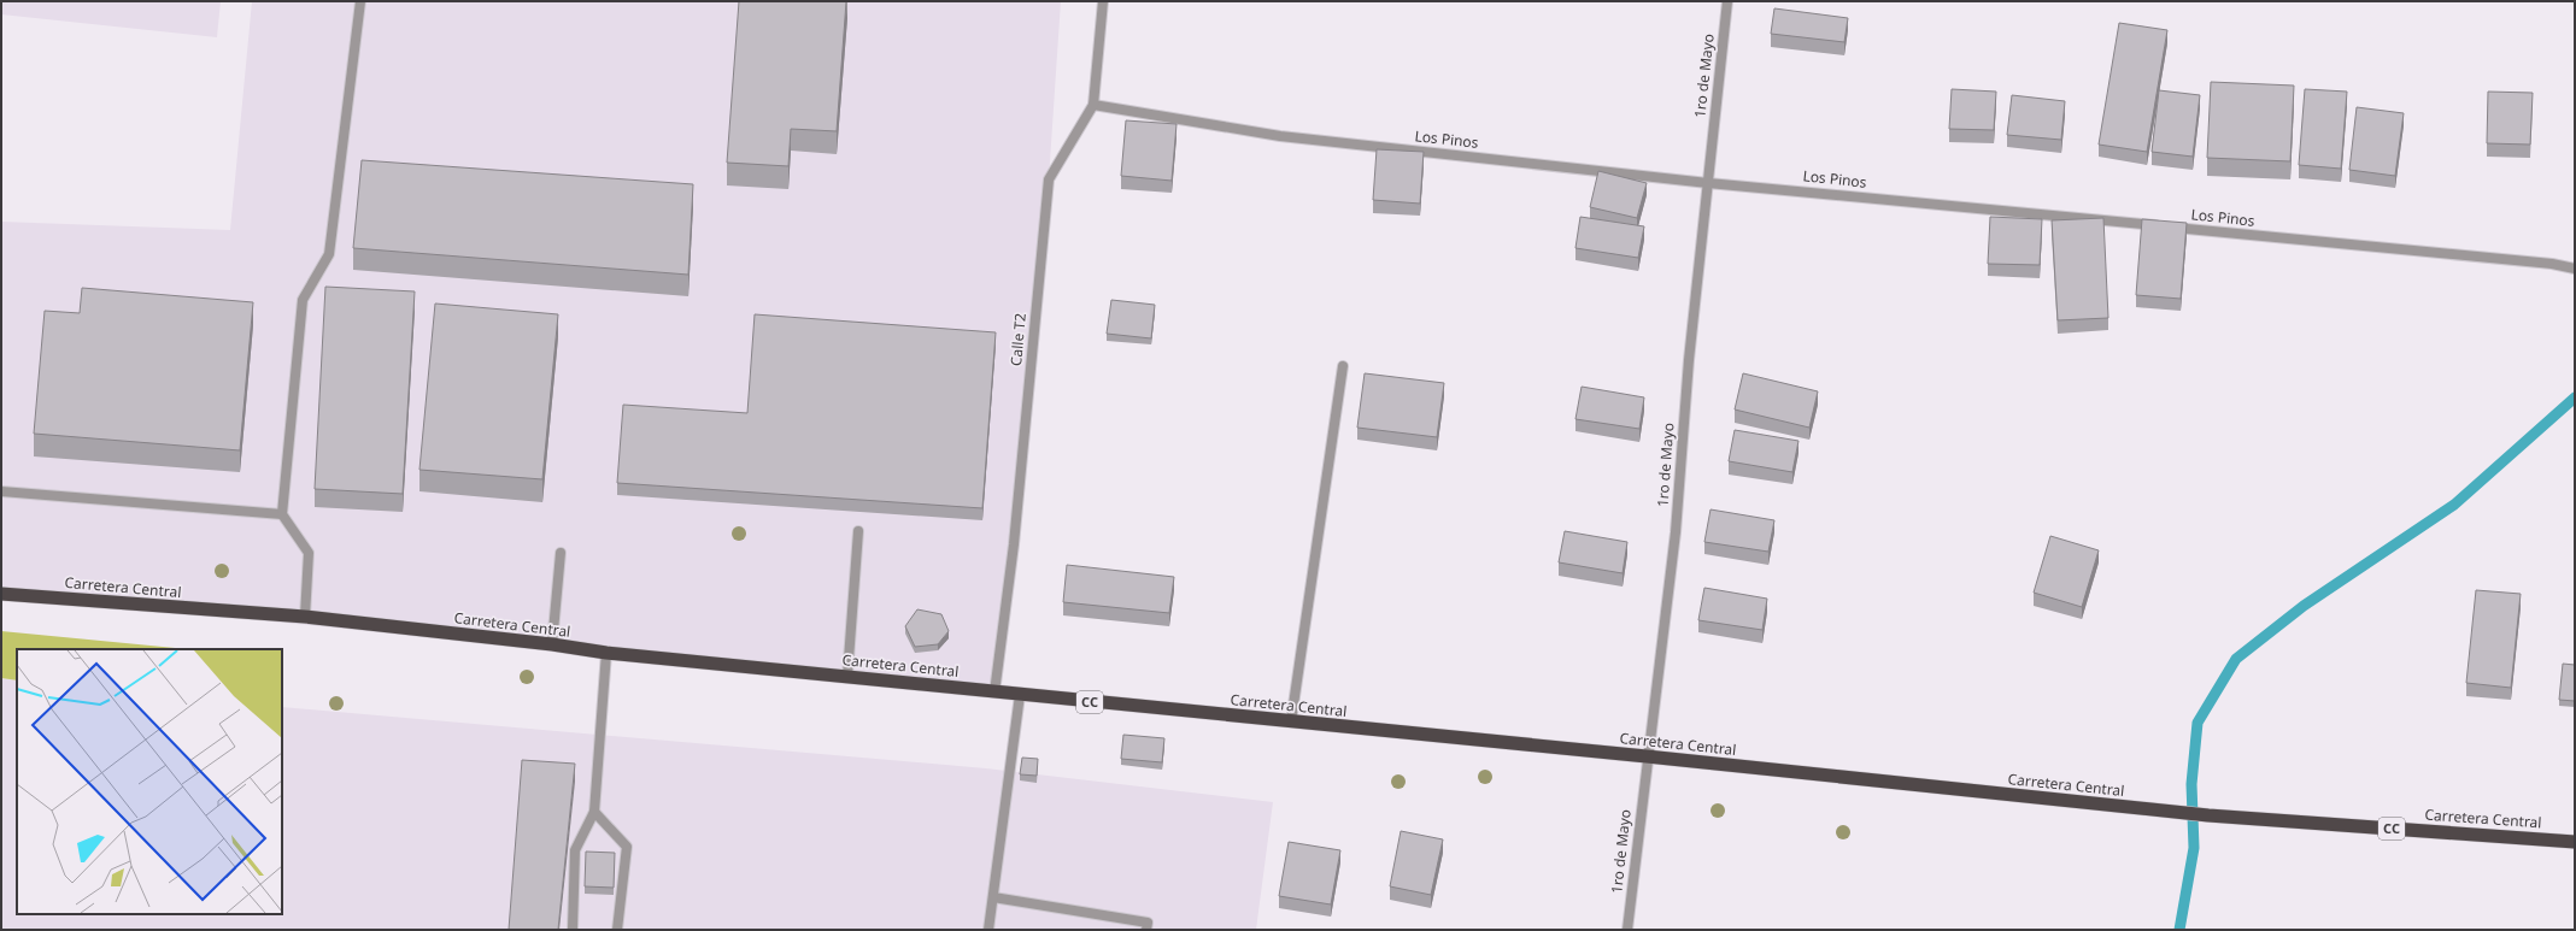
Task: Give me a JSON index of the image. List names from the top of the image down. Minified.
{"streets":{"highway":["Carretera Central","CC"],"street":["1ro de Mayo","Los Pinos","Calle T2"]},"crossings":[["1ro de Mayo","Los Pinos"],["1ro de Mayo","Carretera Central"],["Los Pinos","Calle T2"],["Calle T2","Carretera Central"]]}
